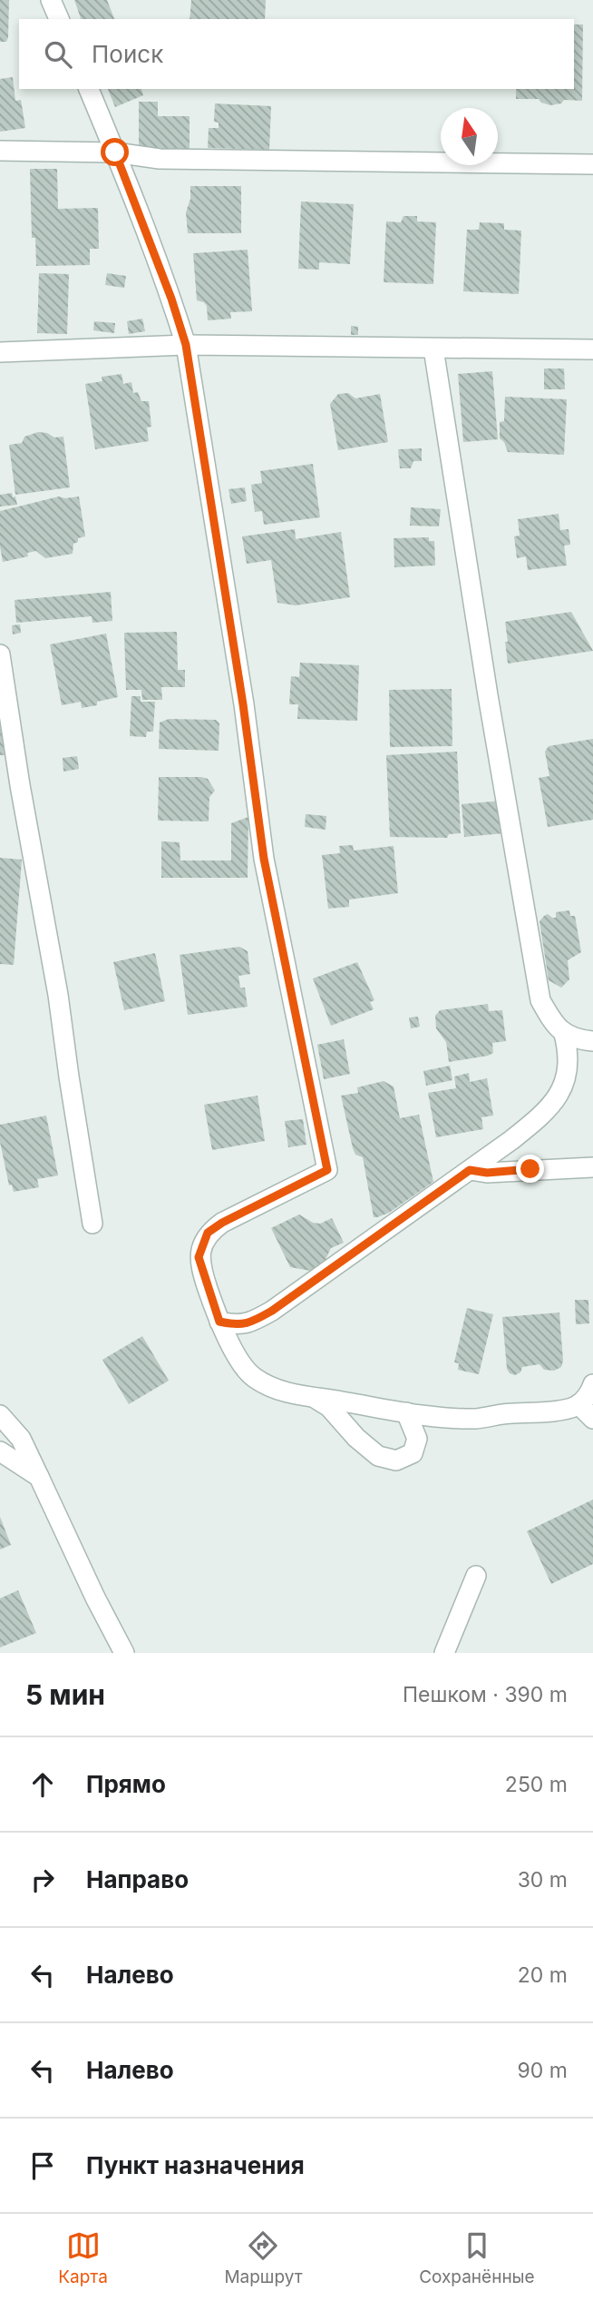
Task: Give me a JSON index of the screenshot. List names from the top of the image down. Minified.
{"north":"top","page":{"search":"Поиск","heading":["5 мин","Пешком · 390 m"],"list":[["Прямо","250 m"],["Направо","30 m"],["Налево","20 m"],["Налево","90 m"],"Пункт назначения"],"nav":["Карта","Маршрут","Сохранённые"]}}
